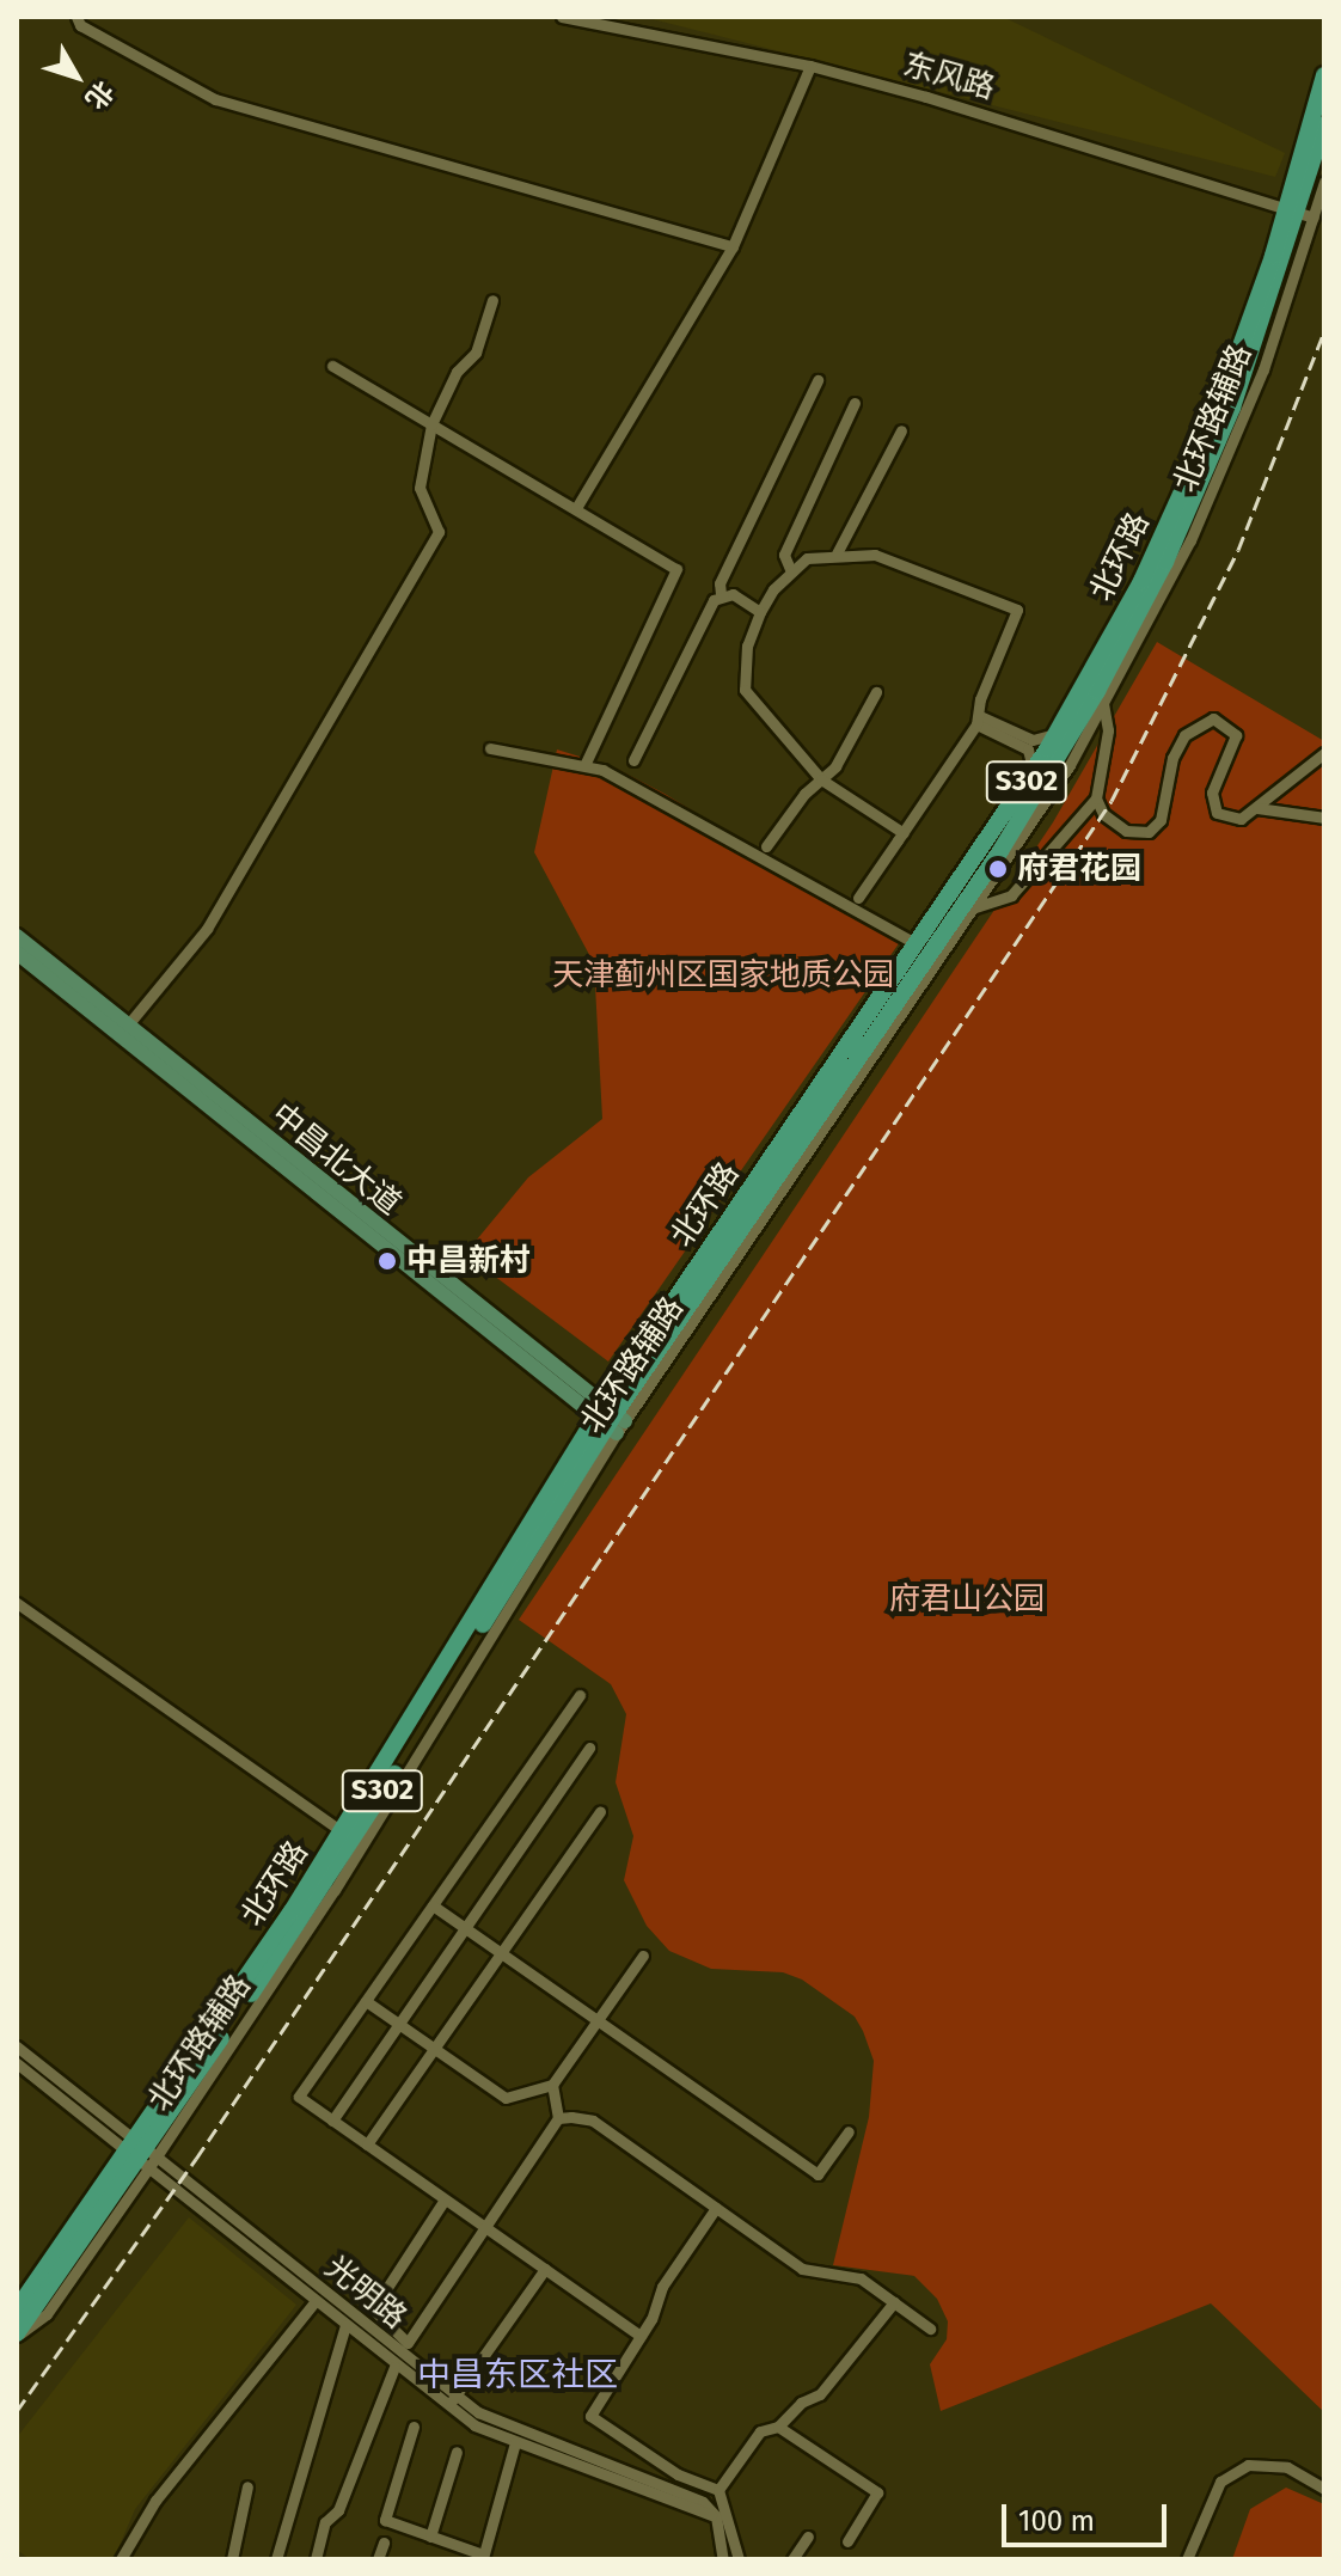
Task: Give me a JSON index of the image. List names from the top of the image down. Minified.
{"streets":{"highway":["北环路","S302"],"main road":["中昌北大道"],"street":["东风路","光明路"]},"crossings":[["东风路","北环路"],["北环路","中昌北大道"],["北环路","光明路"]],"districts":["中昌东区社区"],"parks":["天津蓟州区国家地质公园","府君山公园"],"places":["府君花园","中昌新村"],"scale_bar":"100 m","north":"bottom right"}
